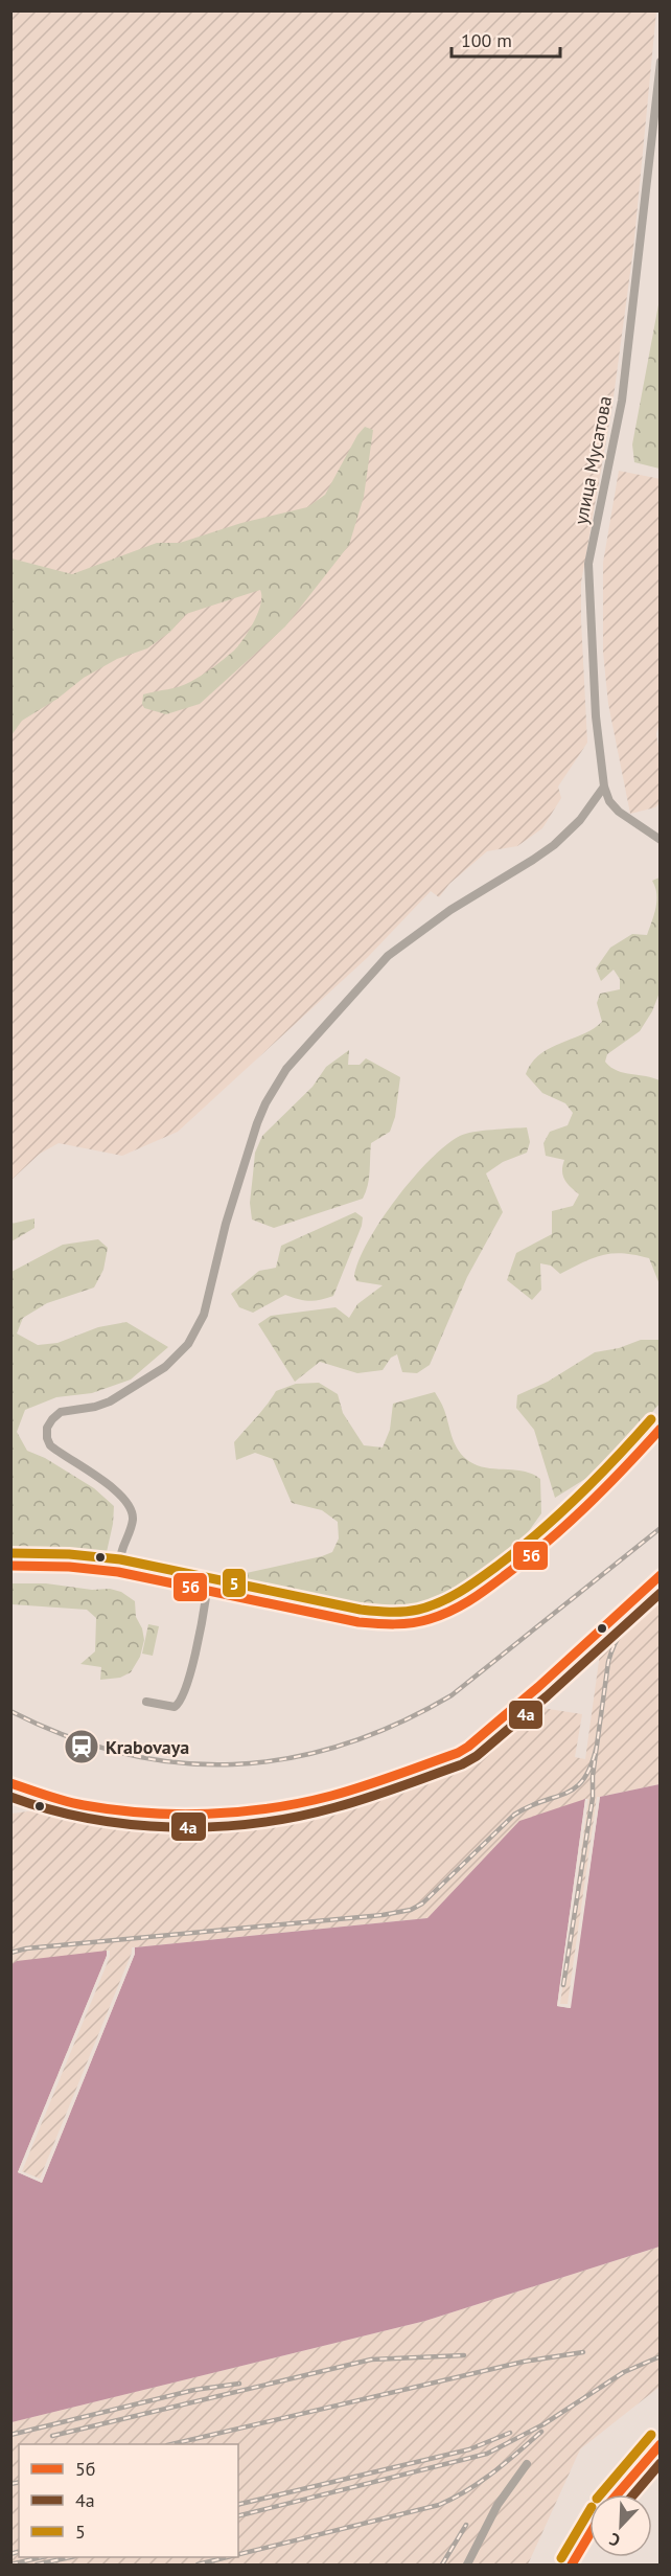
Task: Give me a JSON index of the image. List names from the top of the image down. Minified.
{"streets":{"street":["улица Мусатова"]},"places":{"station":["Krabovaya"]},"lines":["transit line 5","transit line 5б","transit line 4а"],"legend":["5б","4а","5"],"scale_bar":"100 m","north":"bottom left"}
